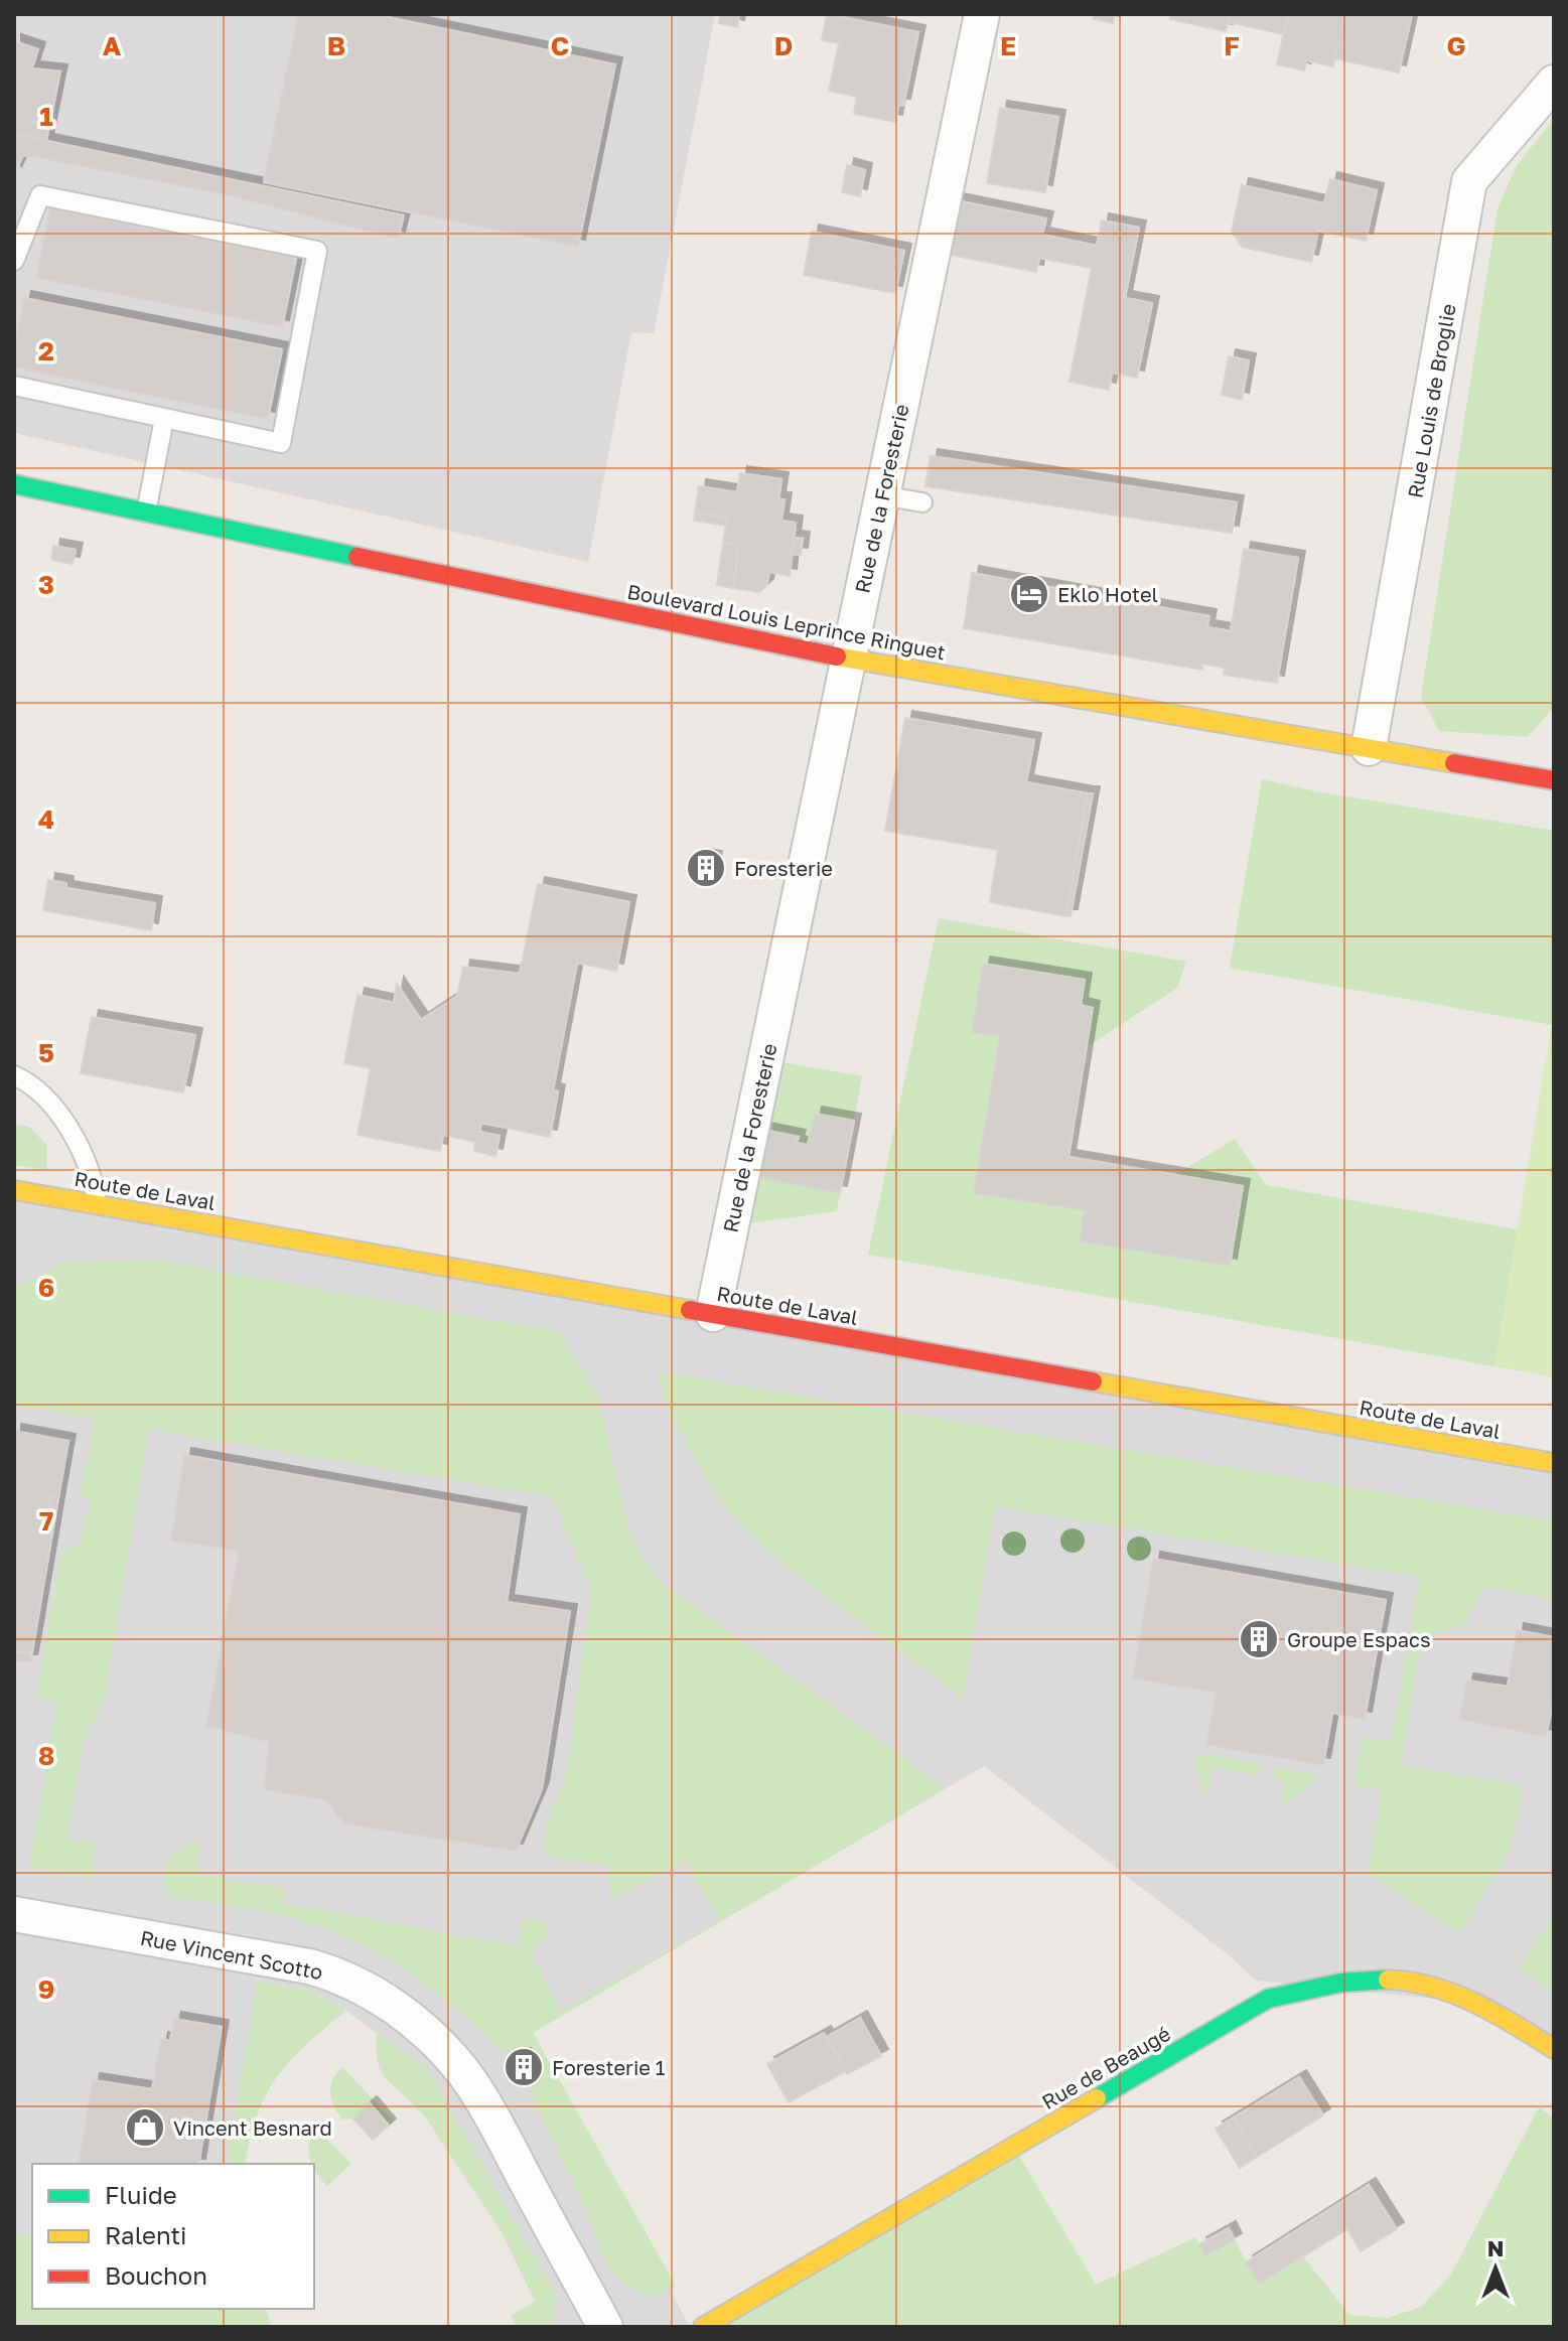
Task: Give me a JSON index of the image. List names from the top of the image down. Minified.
{"streets":{"street":["Rue Louis de Broglie","Rue de la Foresterie","Boulevard Louis Leprince Ringuet","Route de Laval","Rue Vincent Scotto","Rue de Beaugé"]},"crossings":[["Rue Louis de Broglie","Boulevard Louis Leprince Ringuet"],["Rue de la Foresterie","Boulevard Louis Leprince Ringuet"],["Rue de la Foresterie","Route de Laval"]],"places":{"hotel":["Eklo Hotel"],"building":["Foresterie","Groupe Espacs","Foresterie 1"],"shop":["Vincent Besnard"]},"legend":["Fluide","Ralenti","Bouchon"],"north":"top","grid":{"columns":["A","B","C","D","E","F","G"],"rows":["1","2","3","4","5","6","7","8","9"]}}
